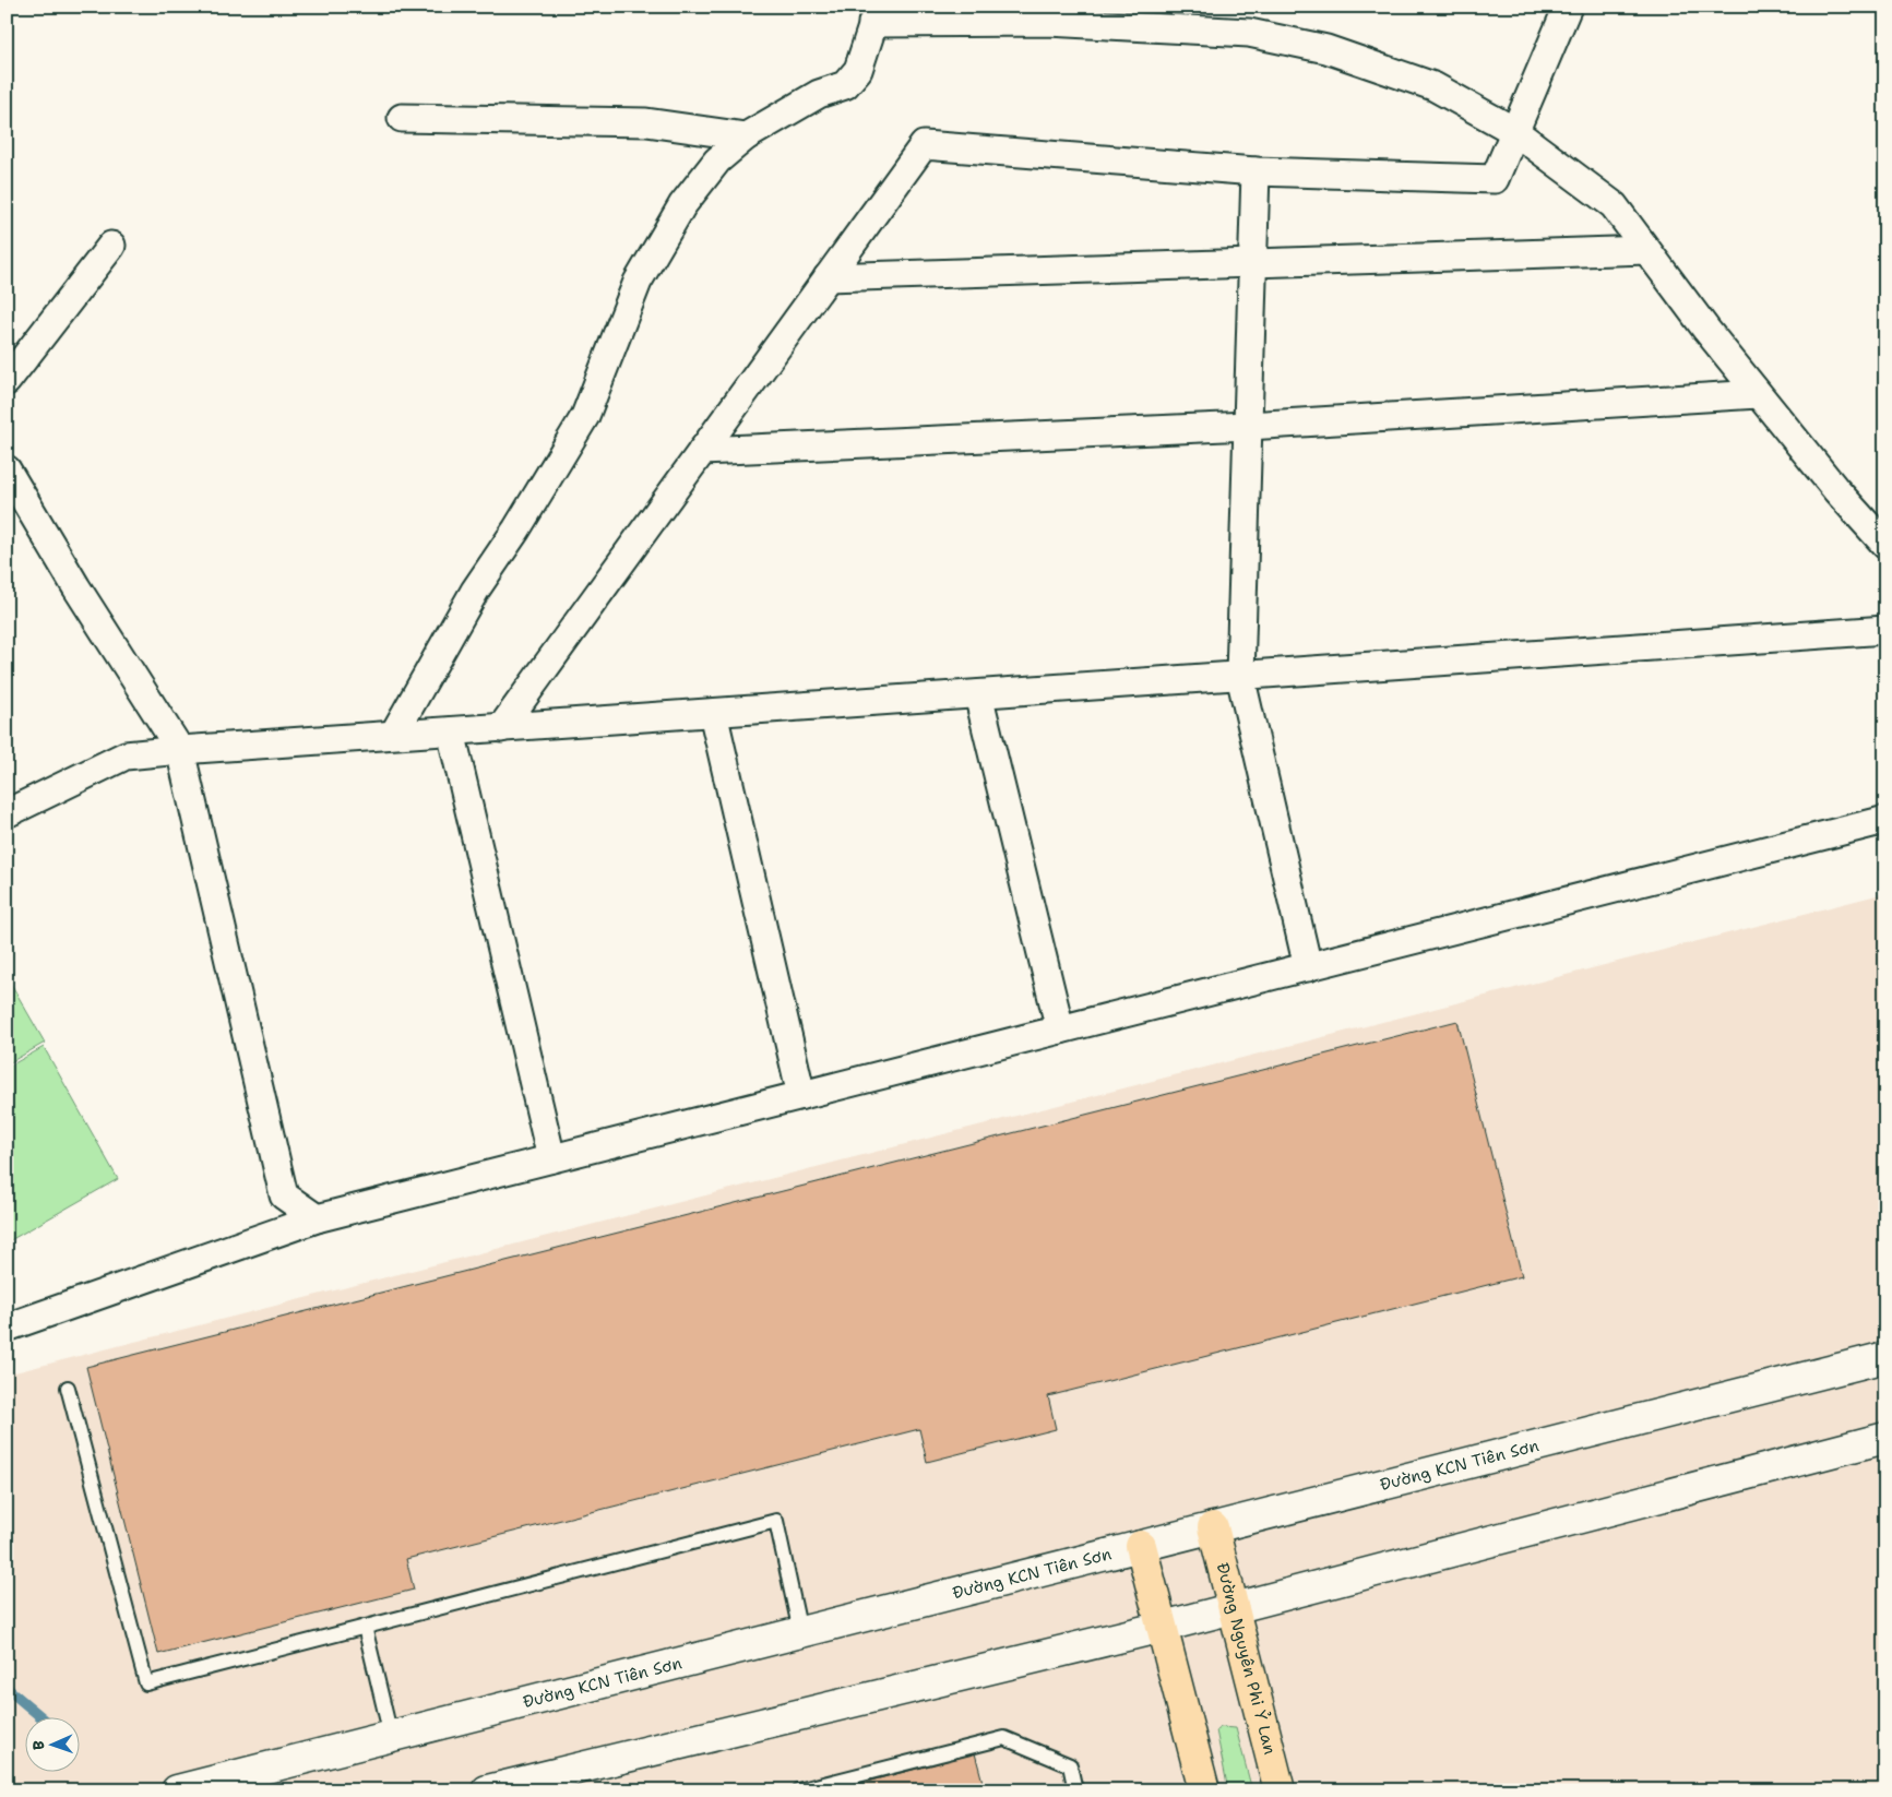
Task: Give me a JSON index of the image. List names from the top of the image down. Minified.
{"streets":{"main road":["Đường KCN Tiên Sơn","Đường Nguyên Phi Ỷ Lan"]},"crossings":[["Đường KCN Tiên Sơn","Đường Nguyên Phi Ỷ Lan"]],"north":"left"}
